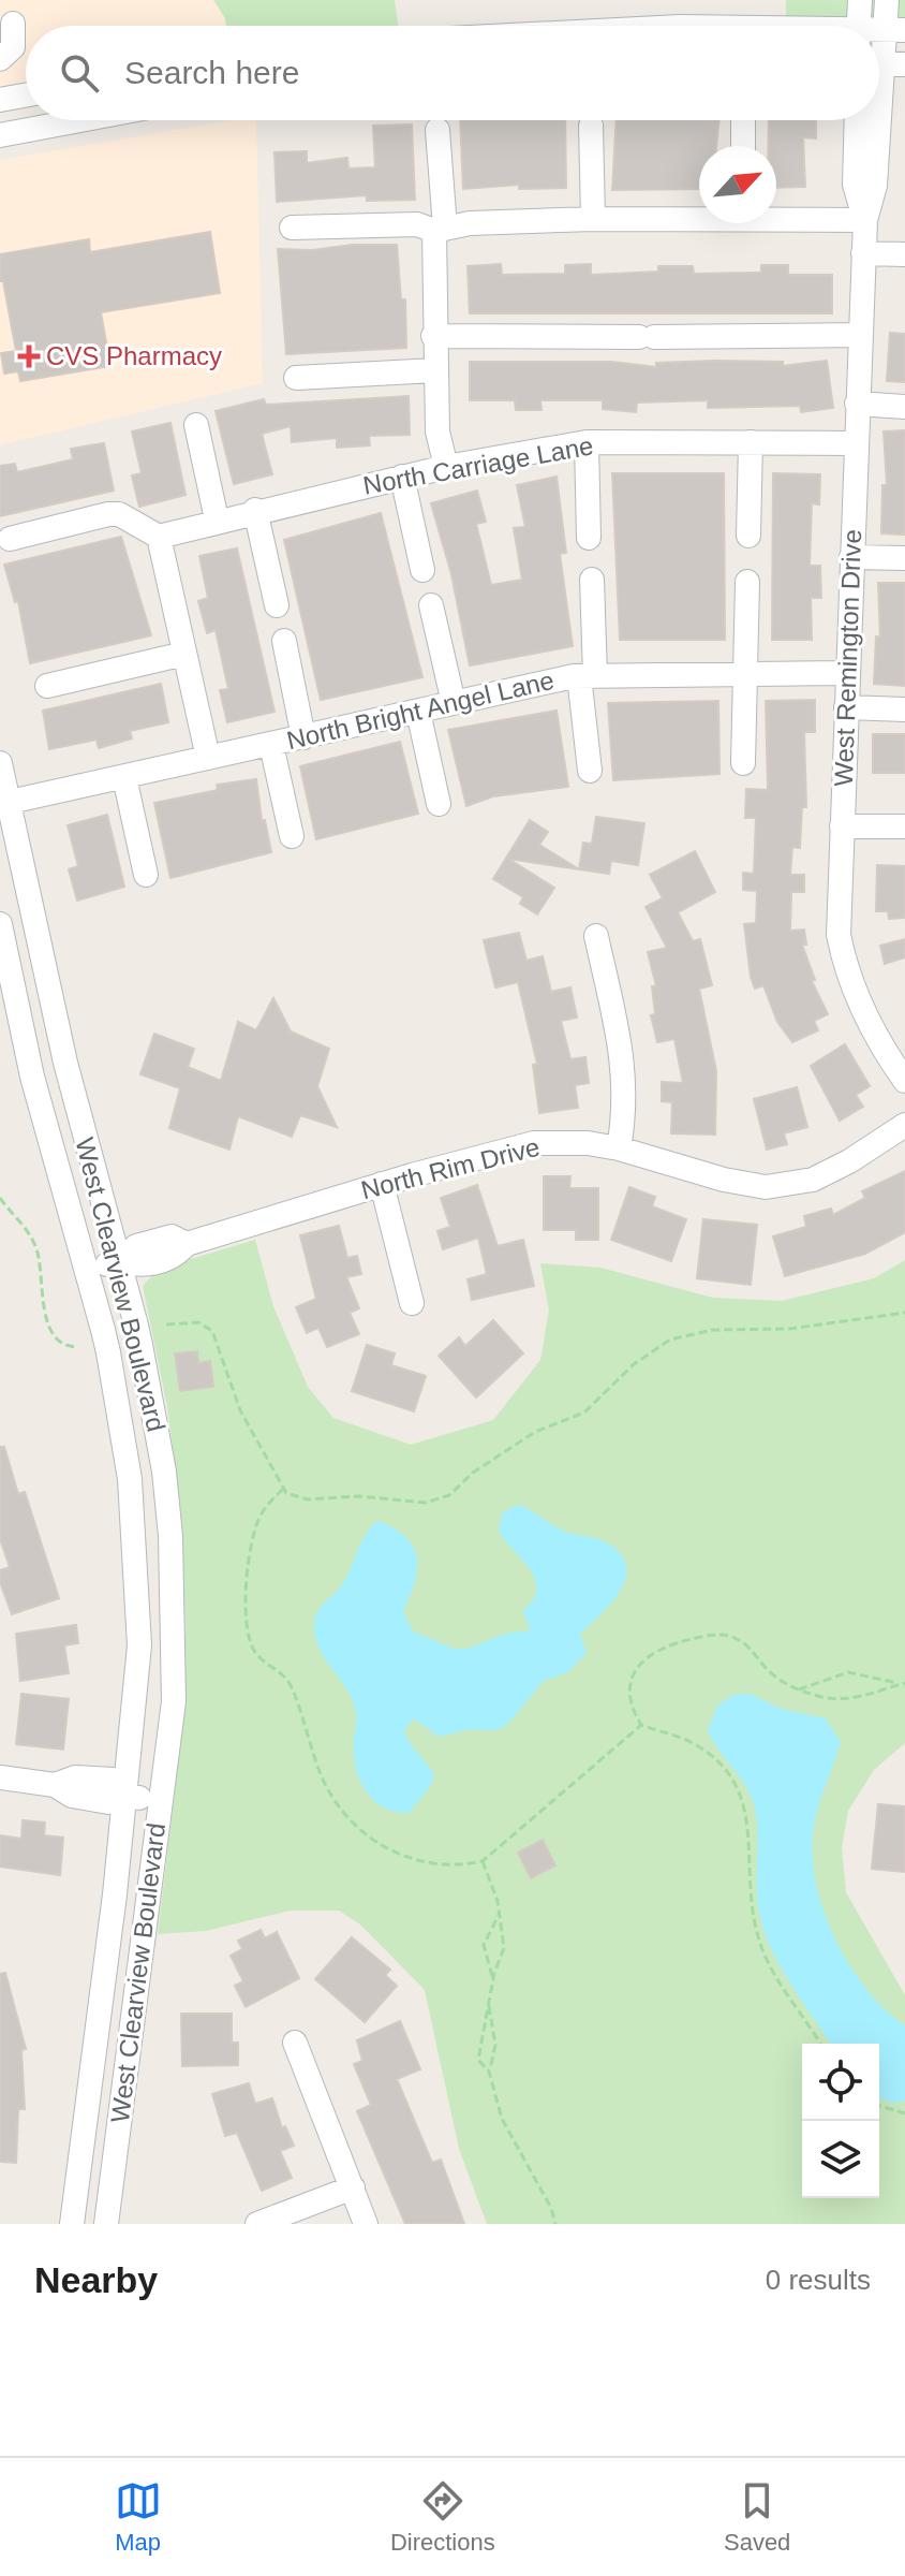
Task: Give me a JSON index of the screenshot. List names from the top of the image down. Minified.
{"streets":{"street":["North Carriage Lane","West Remington Drive","North Bright Angel Lane","North Rim Drive","West Clearview Boulevard"]},"crossings":[["North Carriage Lane","West Remington Drive"],["West Remington Drive","North Bright Angel Lane"],["North Bright Angel Lane","West Clearview Boulevard"],["North Rim Drive","West Clearview Boulevard"]],"places":{"health":["CVS Pharmacy"]},"north":"top right","page":{"search":"Search here","heading":["Nearby","0 results"],"nav":["Map","Directions","Saved"]}}
